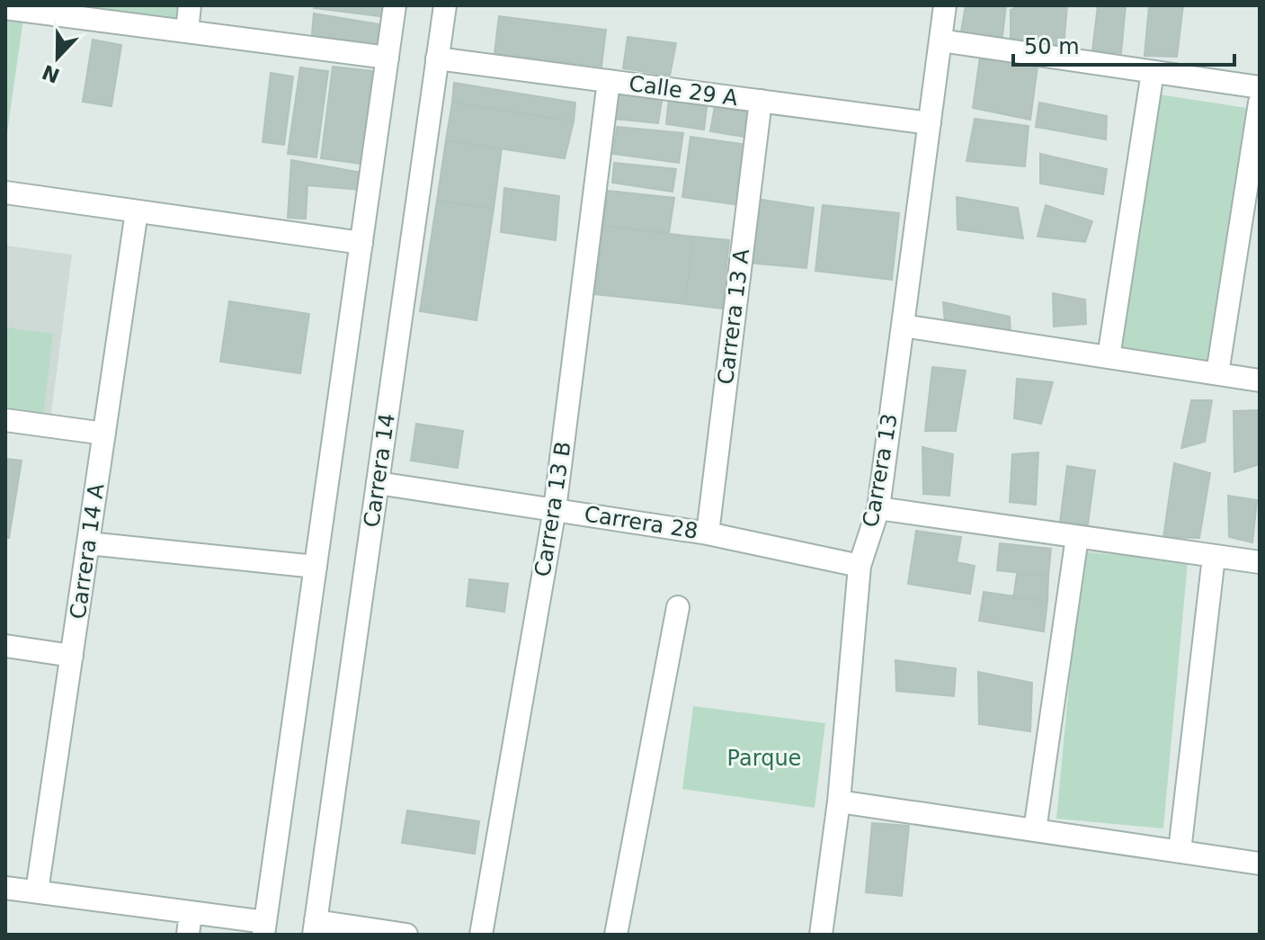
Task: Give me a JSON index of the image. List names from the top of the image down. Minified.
{"streets":{"street":["Calle 29 A","Carrera 13 A","Carrera 14","Carrera 13","Carrera 13 B","Carrera 28","Carrera 14 A"]},"crossings":[["Calle 29 A","Carrera 13 A"],["Calle 29 A","Carrera 14"],["Calle 29 A","Carrera 13"],["Calle 29 A","Carrera 13 B"],["Carrera 13 A","Carrera 28"],["Carrera 14","Carrera 28"],["Carrera 13","Carrera 28"],["Carrera 13 B","Carrera 28"]],"parks":["Parque"],"scale_bar":"50 m","north":"bottom"}
